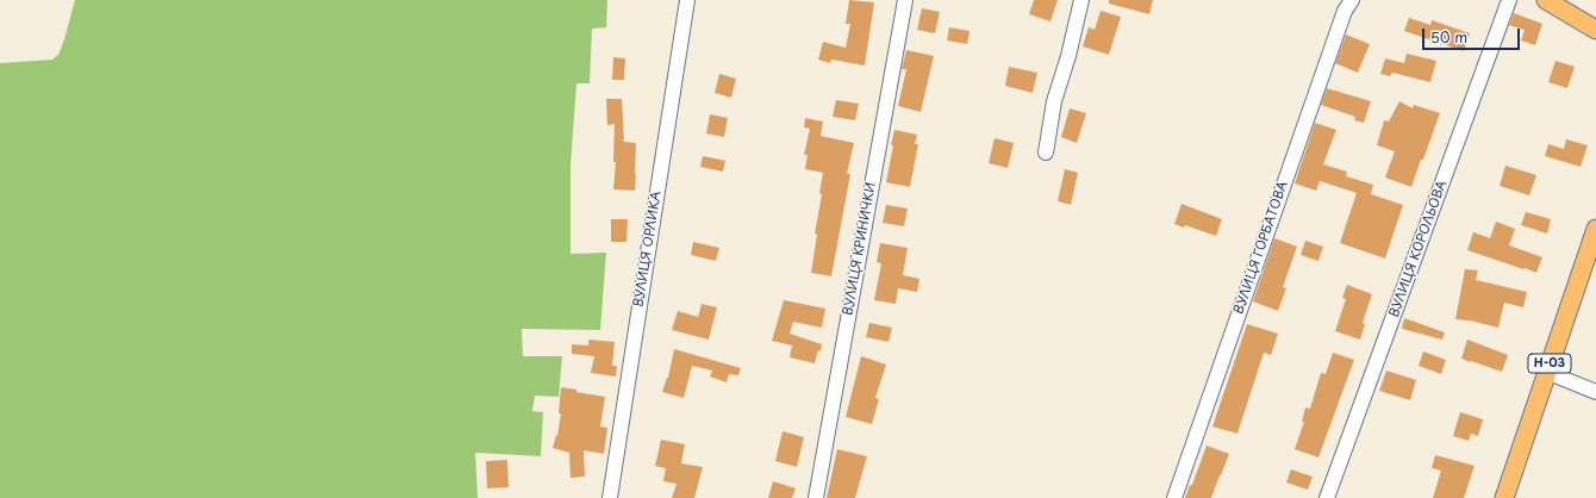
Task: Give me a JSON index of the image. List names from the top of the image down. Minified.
{"streets":{"main road":["Н-03"],"street":["ВУЛИЦЯ ГОРБАТОВА","ВУЛИЦЯ ОРЛИКА","ВУЛИЦЯ КРИНИЧКИ","ВУЛИЦЯ КОРОЛЬОВА"]},"scale_bar":"50 m"}
